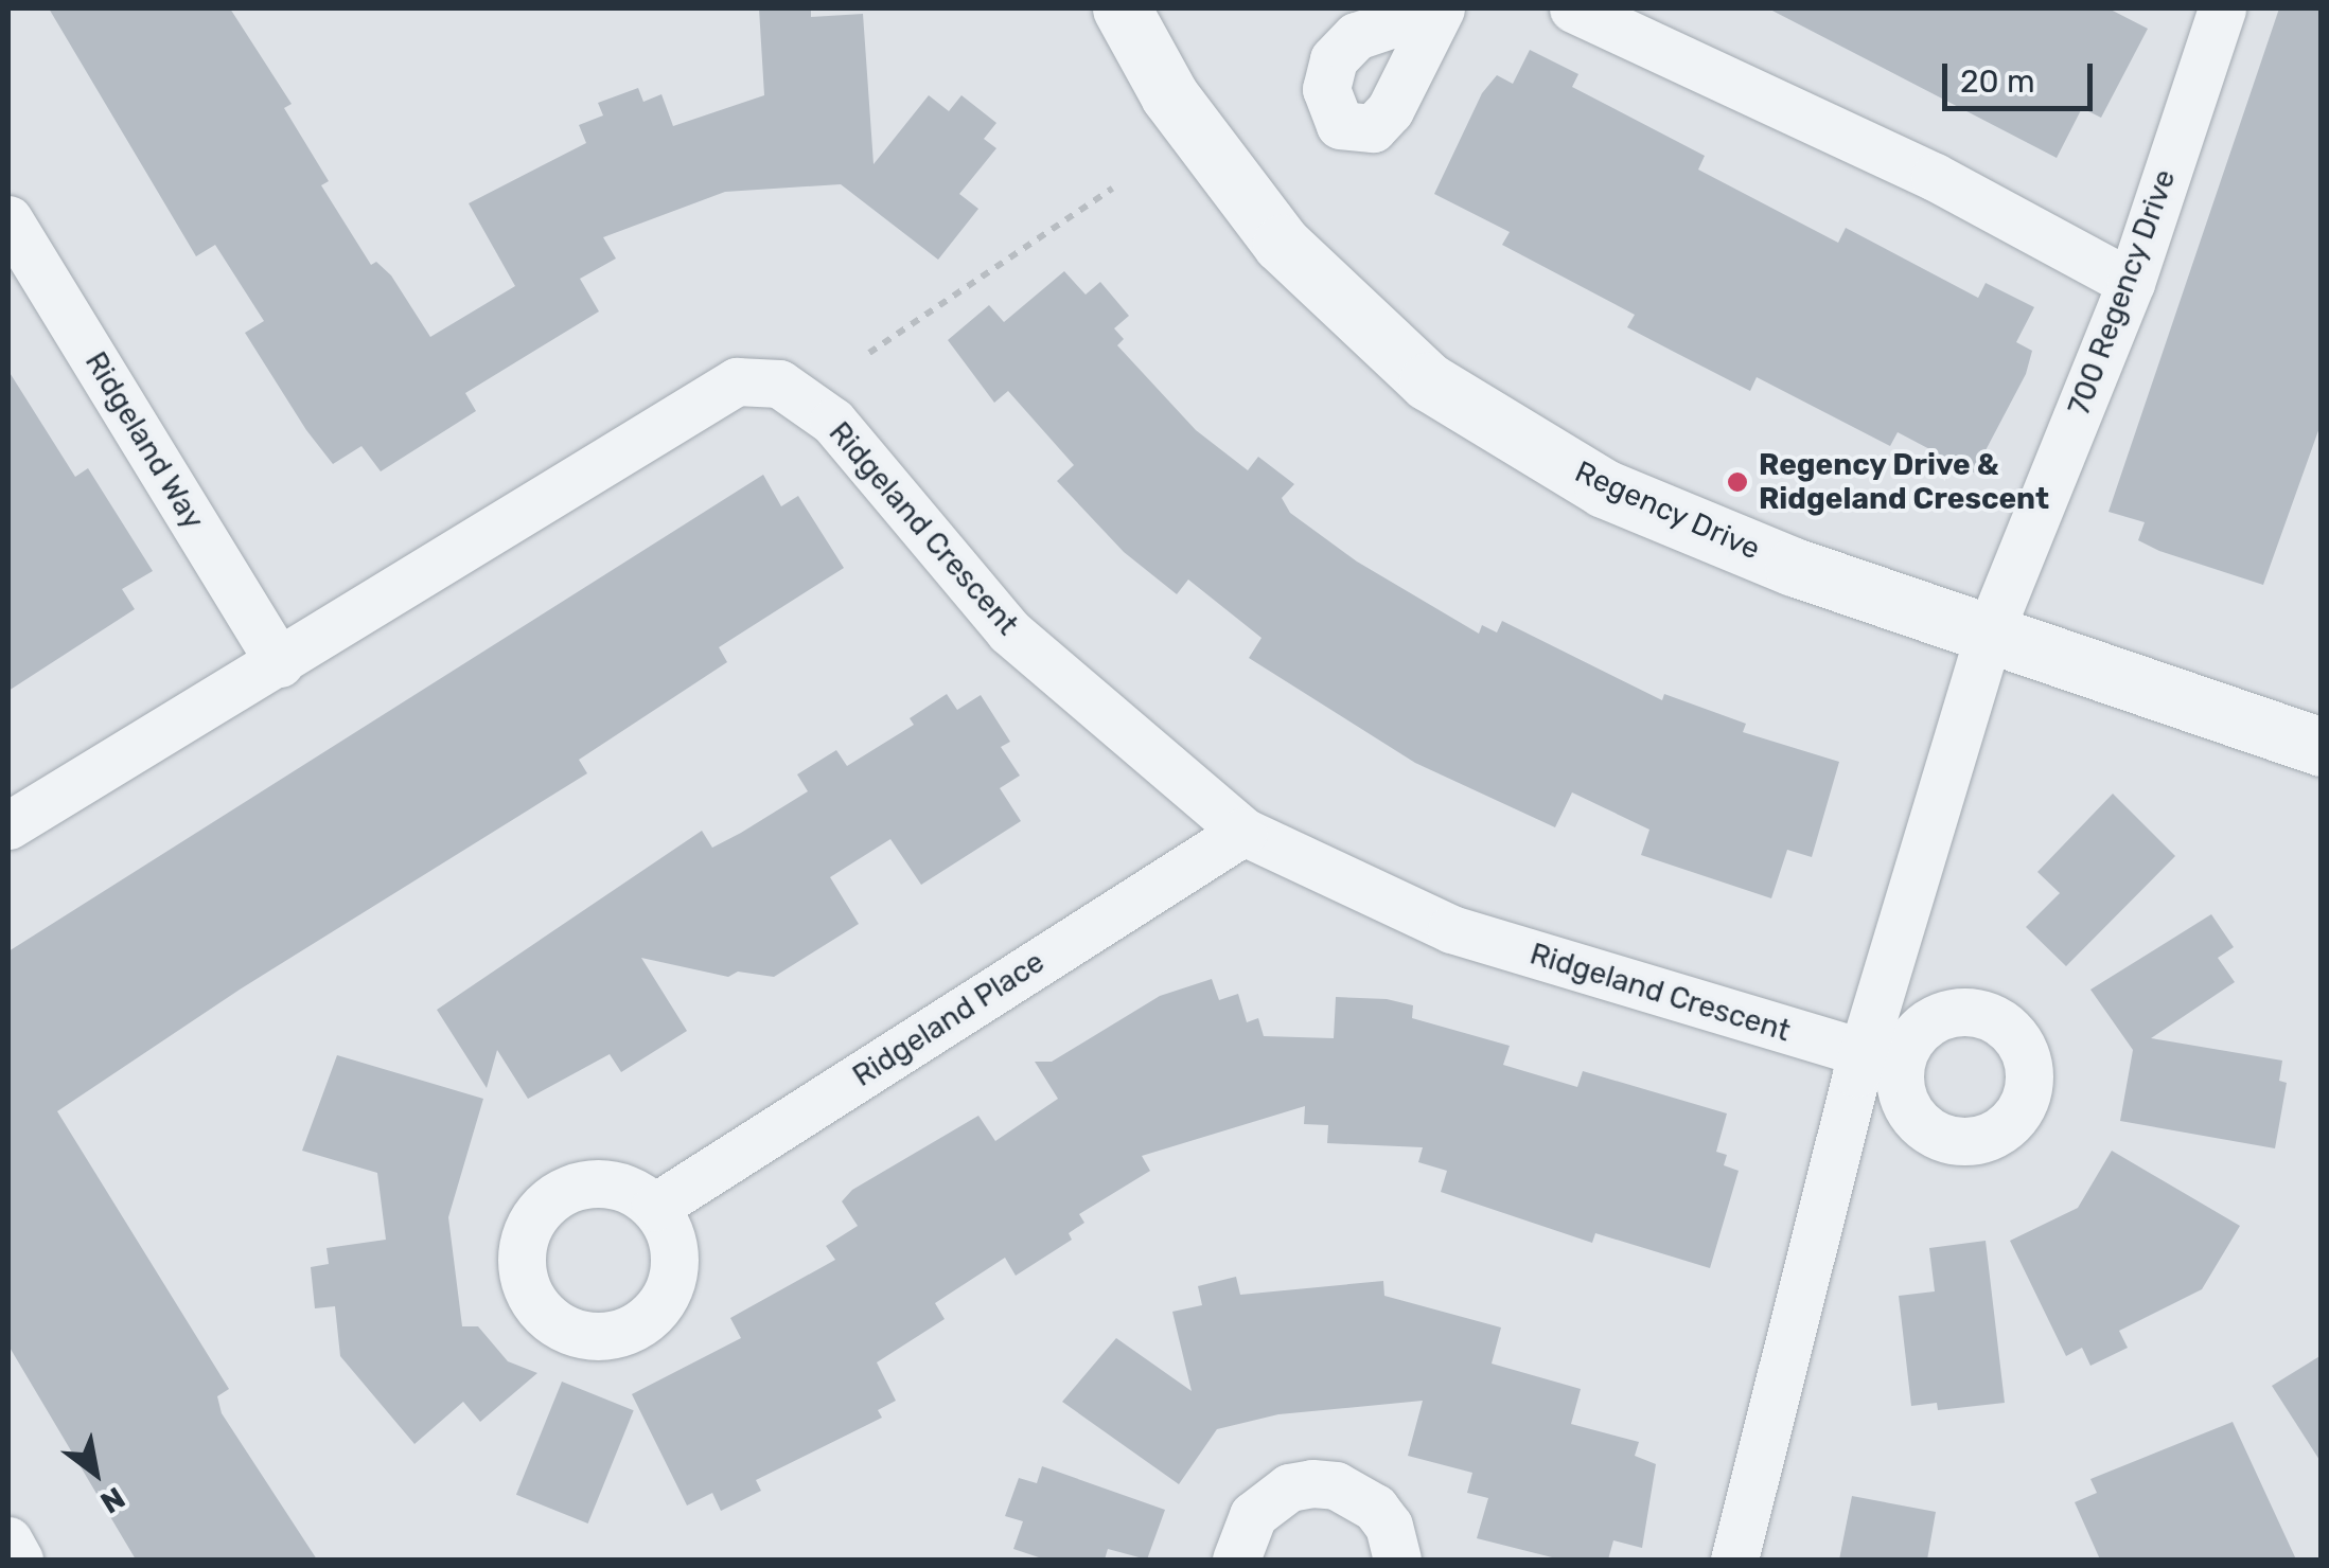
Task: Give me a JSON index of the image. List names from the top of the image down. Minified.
{"streets":{"street":["700 Regency Drive","Ridgeland Way","Regency Drive","Ridgeland Crescent","Ridgeland Place"]},"crossings":[["700 Regency Drive","Regency Drive"],["Ridgeland Way","Ridgeland Crescent"],["Ridgeland Crescent","Ridgeland Place"]],"places":["Regency Drive & Ridgeland Crescent"],"scale_bar":"20 m","north":"bottom right"}
